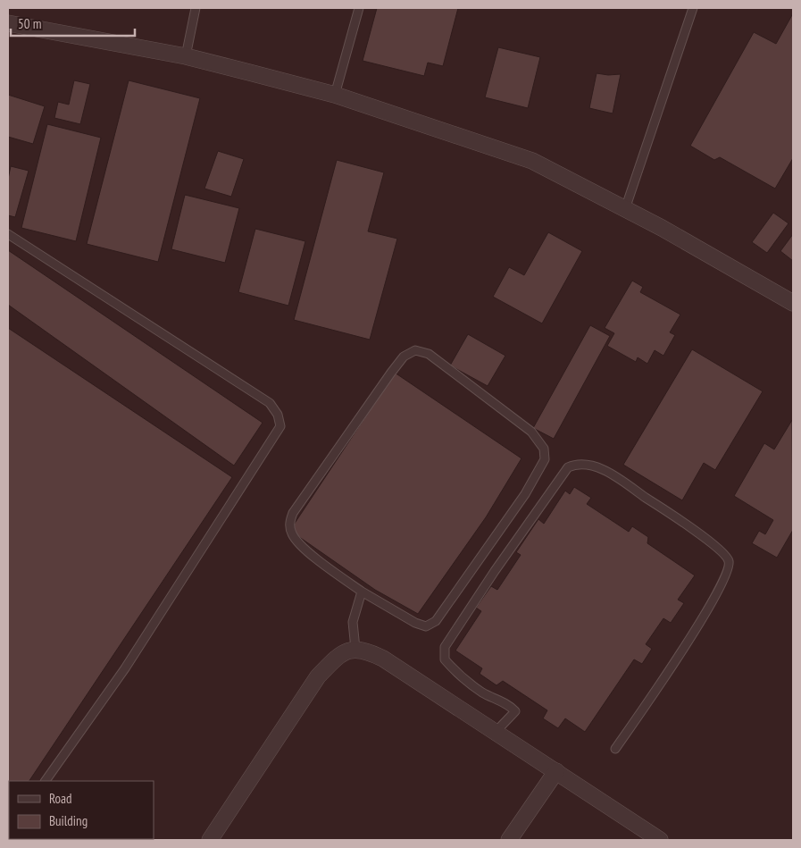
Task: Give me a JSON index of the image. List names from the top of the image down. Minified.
{"legend":["Road","Building"],"scale_bar":"50 m"}
